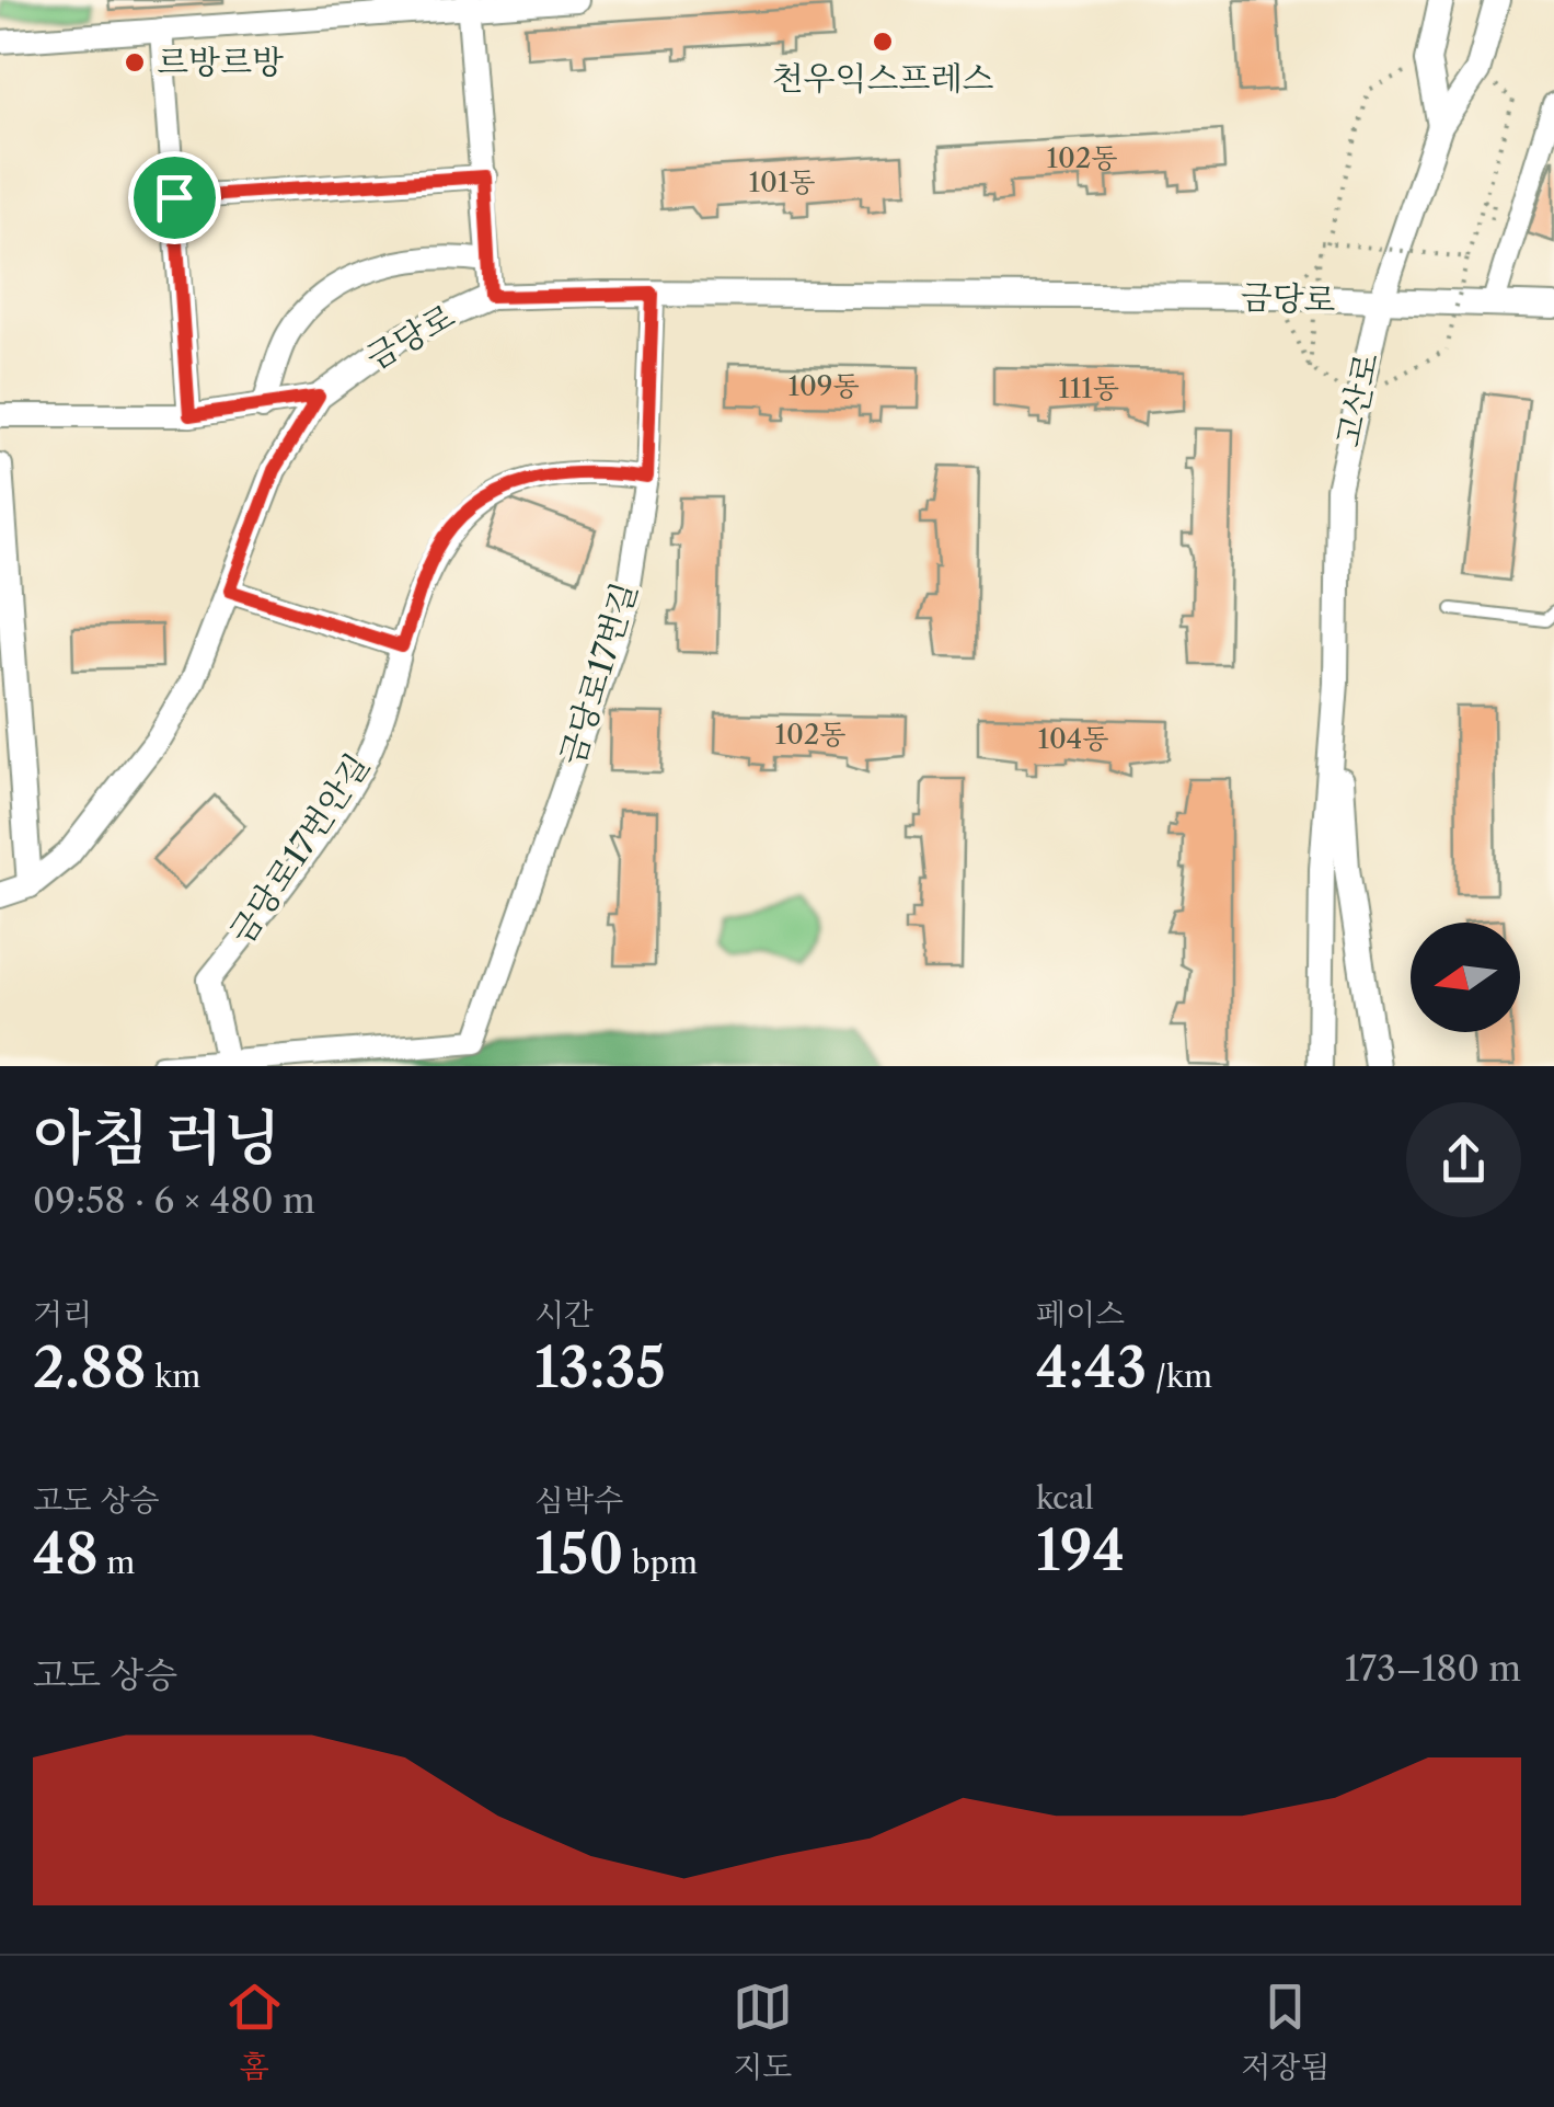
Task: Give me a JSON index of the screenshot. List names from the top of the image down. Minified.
{"streets":{"street":["금당로","고산로","금당로17번길","금당로17번안길"]},"crossings":[["금당로","고산로"],["금당로","금당로17번길"],["금당로17번길","금당로17번안길"]],"places":["천우익스프레스","르방르방"],"house_numbers":["102동","101동","109동","111동","102동","104동"],"north":"left","page":{"heading":["아침 러닝","09:58 · 6 × 480 m"],"stats":[["거리","2.88 km"],["시간","13:35"],["페이스","4:43 /km"],["고도 상승","48 m"],["심박수","150 bpm"],["kcal","194"]],"chart":["고도 상승","173–180 m"],"tabs":["홈","지도","저장됨"]}}
